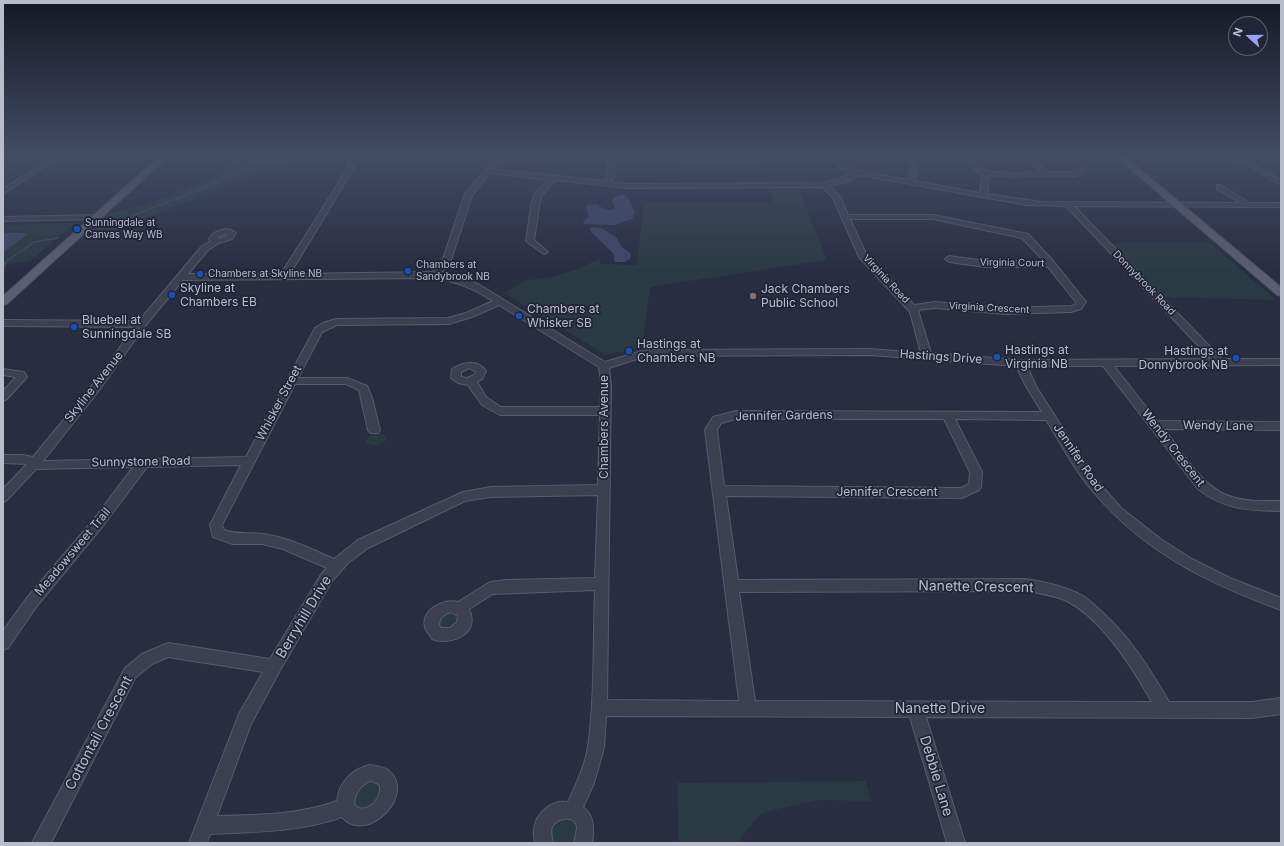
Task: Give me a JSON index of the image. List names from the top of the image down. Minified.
{"streets":{"street":["Virginia Court","Virginia Road","Donnybrook Road","Virginia Crescent","Hastings Drive","Skyline Avenue","Whisker Street","Jennifer Gardens","Wendy Lane","Chambers Avenue","Wendy Crescent","Jennifer Road","Sunnystone Road","Jennifer Crescent","Meadowsweet Trail","Nanette Crescent","Berryhill Drive","Nanette Drive","Cottontail Crescent","Debbie Lane"]},"crossings":[["Virginia Court","Virginia Crescent"],["Virginia Road","Virginia Crescent"],["Virginia Road","Hastings Drive"],["Donnybrook Road","Hastings Drive"],["Hastings Drive","Chambers Avenue"],["Hastings Drive","Wendy Crescent"],["Hastings Drive","Jennifer Road"],["Skyline Avenue","Chambers Avenue"],["Skyline Avenue","Sunnystone Road"],["Whisker Street","Chambers Avenue"],["Whisker Street","Sunnystone Road"],["Whisker Street","Berryhill Drive"],["Jennifer Gardens","Jennifer Road"],["Jennifer Gardens","Jennifer Crescent"],["Jennifer Gardens","Nanette Crescent"],["Jennifer Gardens","Nanette Drive"],["Wendy Lane","Wendy Crescent"],["Chambers Avenue","Berryhill Drive"],["Chambers Avenue","Nanette Drive"],["Sunnystone Road","Meadowsweet Trail"],["Nanette Crescent","Nanette Drive"],["Berryhill Drive","Cottontail Crescent"],["Nanette Drive","Debbie Lane"]],"places":["Sunningdale at Canvas Way WB","Chambers at Sandybrook NB","Chambers at Skyline NB","Skyline at Chambers EB","Jack Chambers Public School","Chambers at Whisker SB","Bluebell at Sunningdale SB","Hastings at Chambers NB","Hastings at Virginia NB","Hastings at Donnybrook NB"],"north":"left"}
